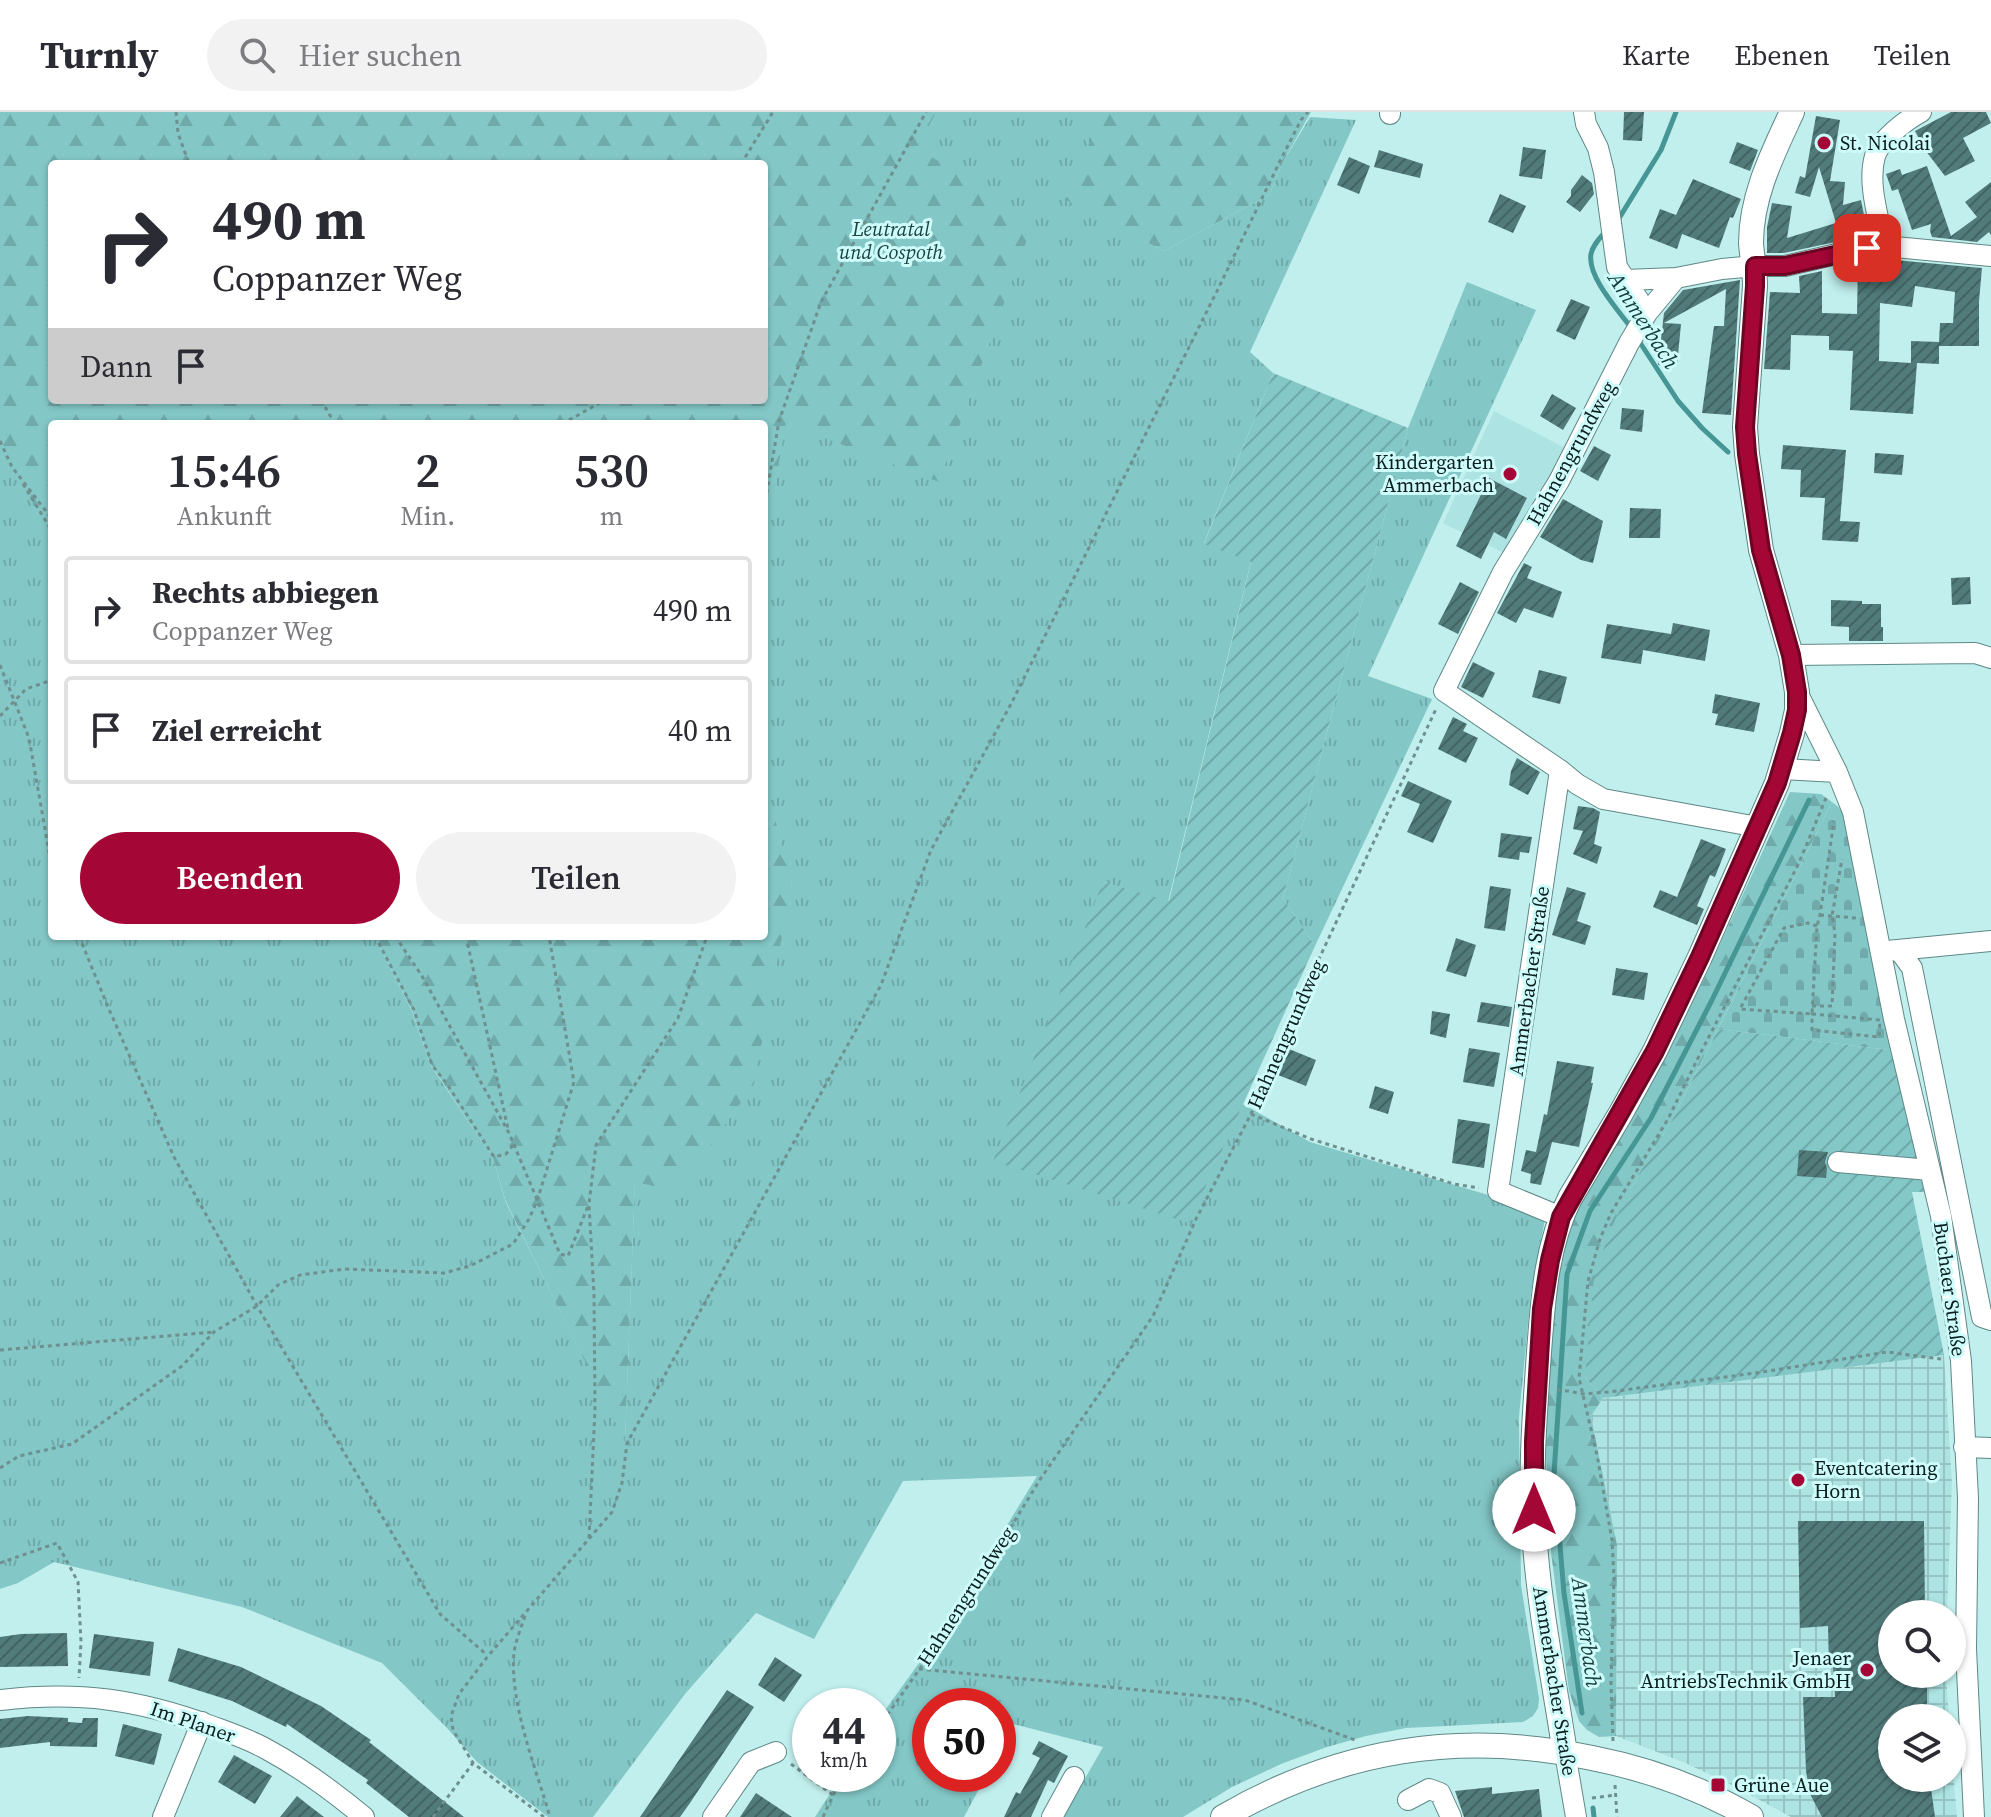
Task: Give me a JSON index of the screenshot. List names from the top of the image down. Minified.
{"streets":{"main road":["Ammerbacher Straße"],"street":["Hahnengrundweg","Buchaer Straße","Im Planer"]},"crossings":[["Ammerbacher Straße","Buchaer Straße"]],"water":["Ammerbach"],"parks":["Leutratal und Cospoth"],"places":{"other":["St. Nicolai","Kindergarten Ammerbach","Eventcatering Horn","Jenaer AntriebsTechnik GmbH"],"transit":["Grüne Aue"]},"page":{"header":"Turnly","search":"Hier suchen","nav":["Karte","Ebenen","Teilen"],"turn":["490 m","Coppanzer Weg"],"then":"Dann","eta":["15:46","Ankunft","2","Min.","530","m"],"list":[{"name":"Rechts abbiegen","note":"Coppanzer Weg","value":"490 m"},{"name":"Ziel erreicht","value":"40 m"}],"buttons":["Beenden","Teilen"],"speed":"44 km/h","limit":"50"}}
